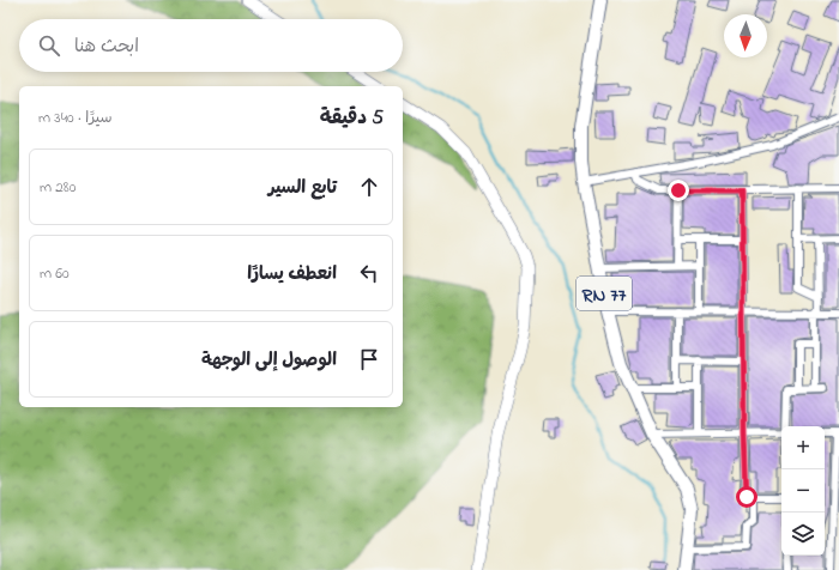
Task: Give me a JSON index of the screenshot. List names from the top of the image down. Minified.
{"streets":{"main road":["RN 77"]},"north":"bottom","page":{"search":"ابحث هنا","heading":["5 دقيقة","سيرًا · 340 m"],"list":[["تابع السير","280 m"],["انعطف يسارًا","60 m"],"الوصول إلى الوجهة"],"map_buttons":["+","−"]}}
